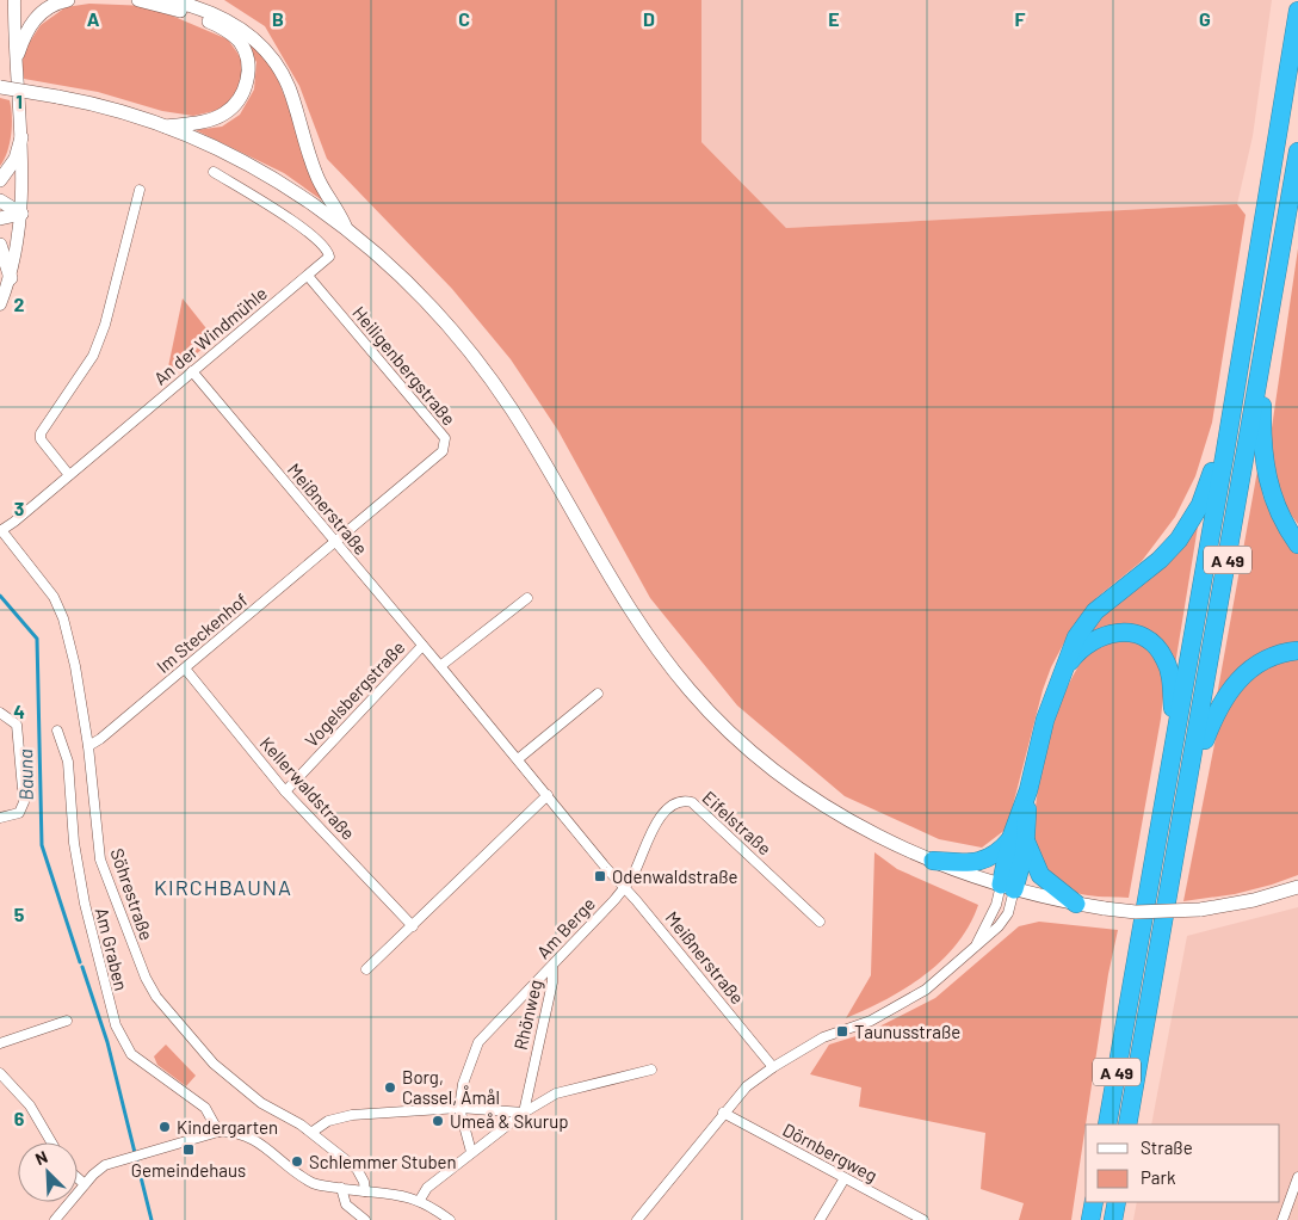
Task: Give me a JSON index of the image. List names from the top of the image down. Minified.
{"streets":{"highway":["A 49"],"street":["An der Windmühle","Heiligenbergstraße","Meißnerstraße","Im Steckenhof","Vogelsbergstraße","Kellerwaldstraße","Eifelstraße","Söhrestraße","Am Berge","Am Graben","Rhönweg","Dörnbergweg"]},"crossings":[["An der Windmühle","Heiligenbergstraße"],["An der Windmühle","Meißnerstraße"],["An der Windmühle","Söhrestraße"],["Heiligenbergstraße","Meißnerstraße"],["Heiligenbergstraße","Im Steckenhof"],["Meißnerstraße","Im Steckenhof"],["Meißnerstraße","Vogelsbergstraße"],["Meißnerstraße","Eifelstraße"],["Meißnerstraße","Am Berge"],["Im Steckenhof","Kellerwaldstraße"],["Im Steckenhof","Söhrestraße"],["Vogelsbergstraße","Kellerwaldstraße"],["Eifelstraße","Am Berge"],["Am Berge","Rhönweg"]],"districts":["KIRCHBAUNA"],"water":["Bauna"],"places":{"transit":["Odenwaldstraße","Taunusstraße","Gemeindehaus"],"other":["Borg, Cassel, Åmål","Umeå & Skurup","Kindergarten","Schlemmer Stuben"]},"legend":["Straße","Park"],"north":"top left","grid":{"columns":["A","B","C","D","E","F","G"],"rows":["1","2","3","4","5","6"]}}
